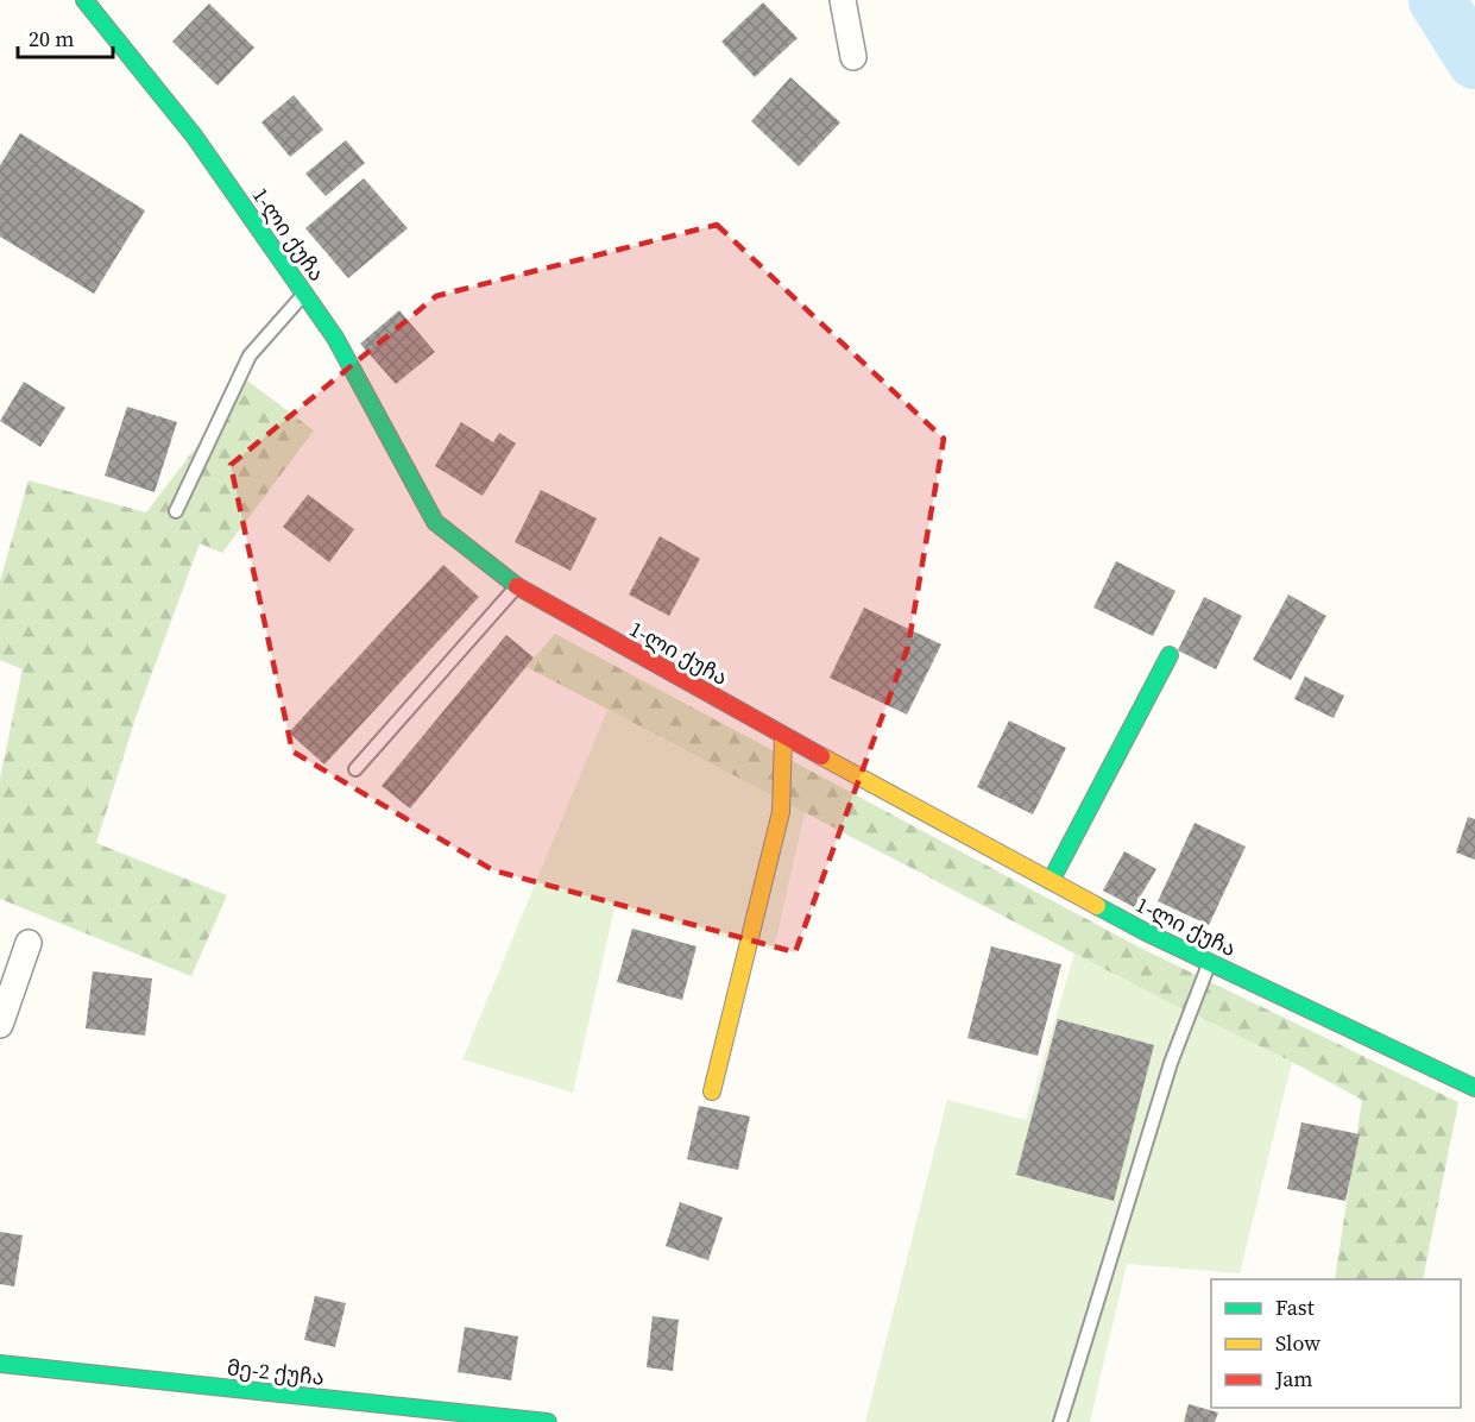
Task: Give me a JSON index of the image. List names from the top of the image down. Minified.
{"streets":{"street":["1-ლი ქუჩა","მე-2 ქუჩა"]},"legend":["Fast","Slow","Jam"],"scale_bar":"20 m"}
